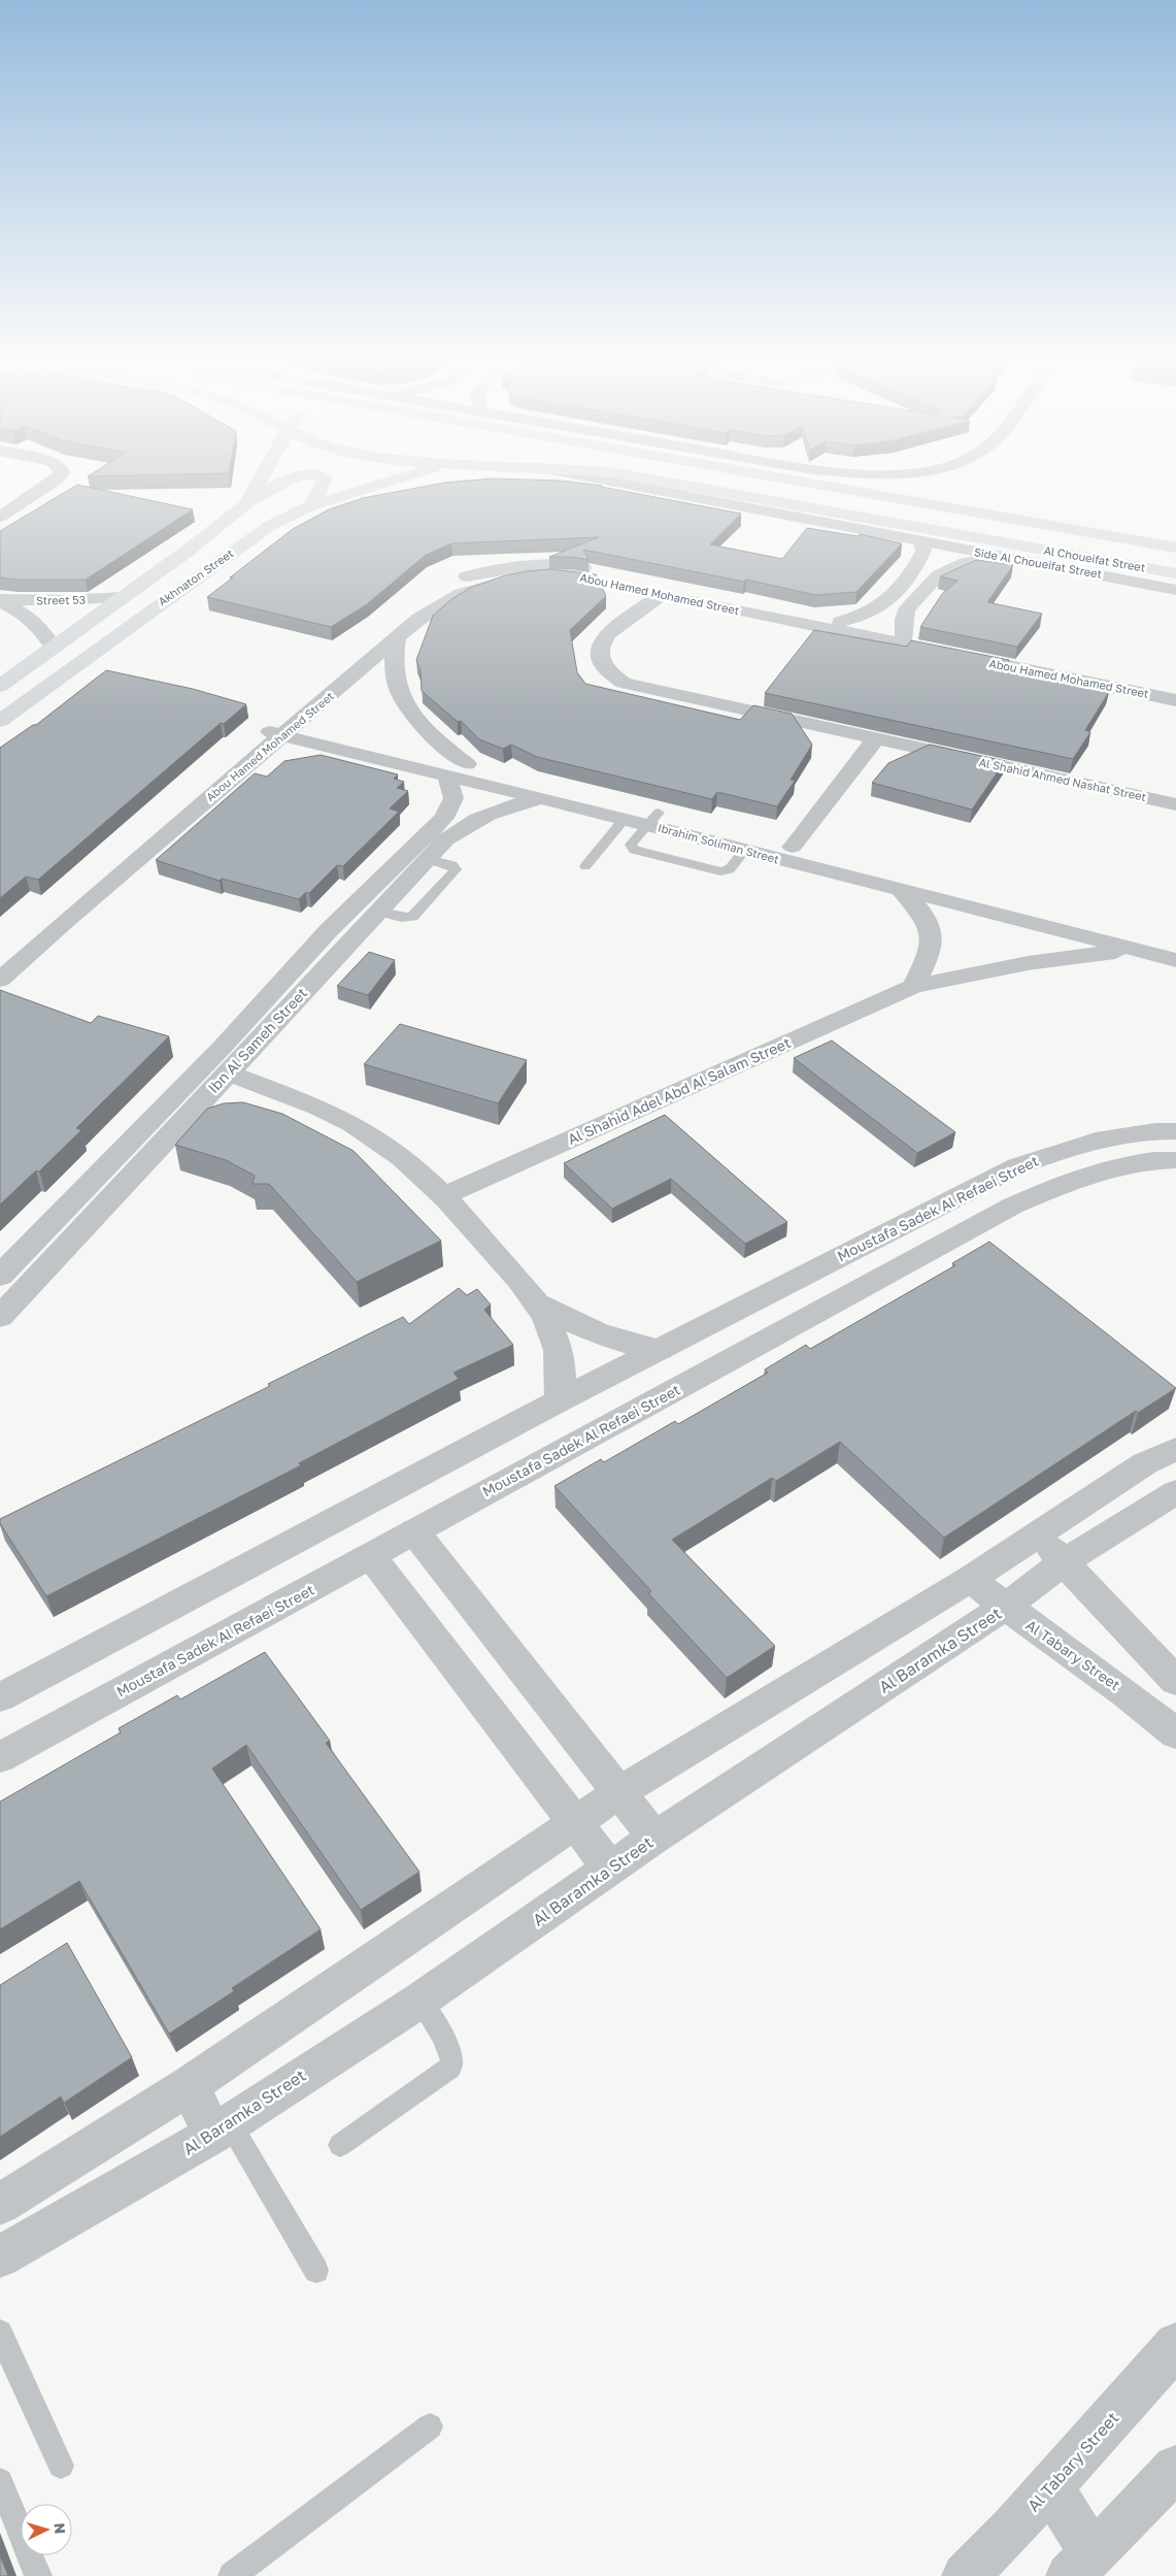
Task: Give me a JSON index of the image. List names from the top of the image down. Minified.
{"streets":{"main road":["Al Choueifat Street","Akhnaton Street"],"street":["Side Al Choueifat Street","Abou Hamed Mohamed Street","Street 53","Al Shahid Ahmed Nashat Street","Ibrahim Soliman Street","Ibn Al Sameh Street","Al Shahid Adel Abd Al Salam Street","Moustafa Sadek Al Refaei Street","Al Baramka Street","Al Tabary Street"]},"crossings":[["Akhnaton Street","Street 53"],["Abou Hamed Mohamed Street","Al Shahid Ahmed Nashat Street"],["Abou Hamed Mohamed Street","Ibrahim Soliman Street"],["Ibrahim Soliman Street","Ibn Al Sameh Street"],["Ibrahim Soliman Street","Al Shahid Adel Abd Al Salam Street"],["Al Baramka Street","Al Tabary Street"]],"north":"right"}
